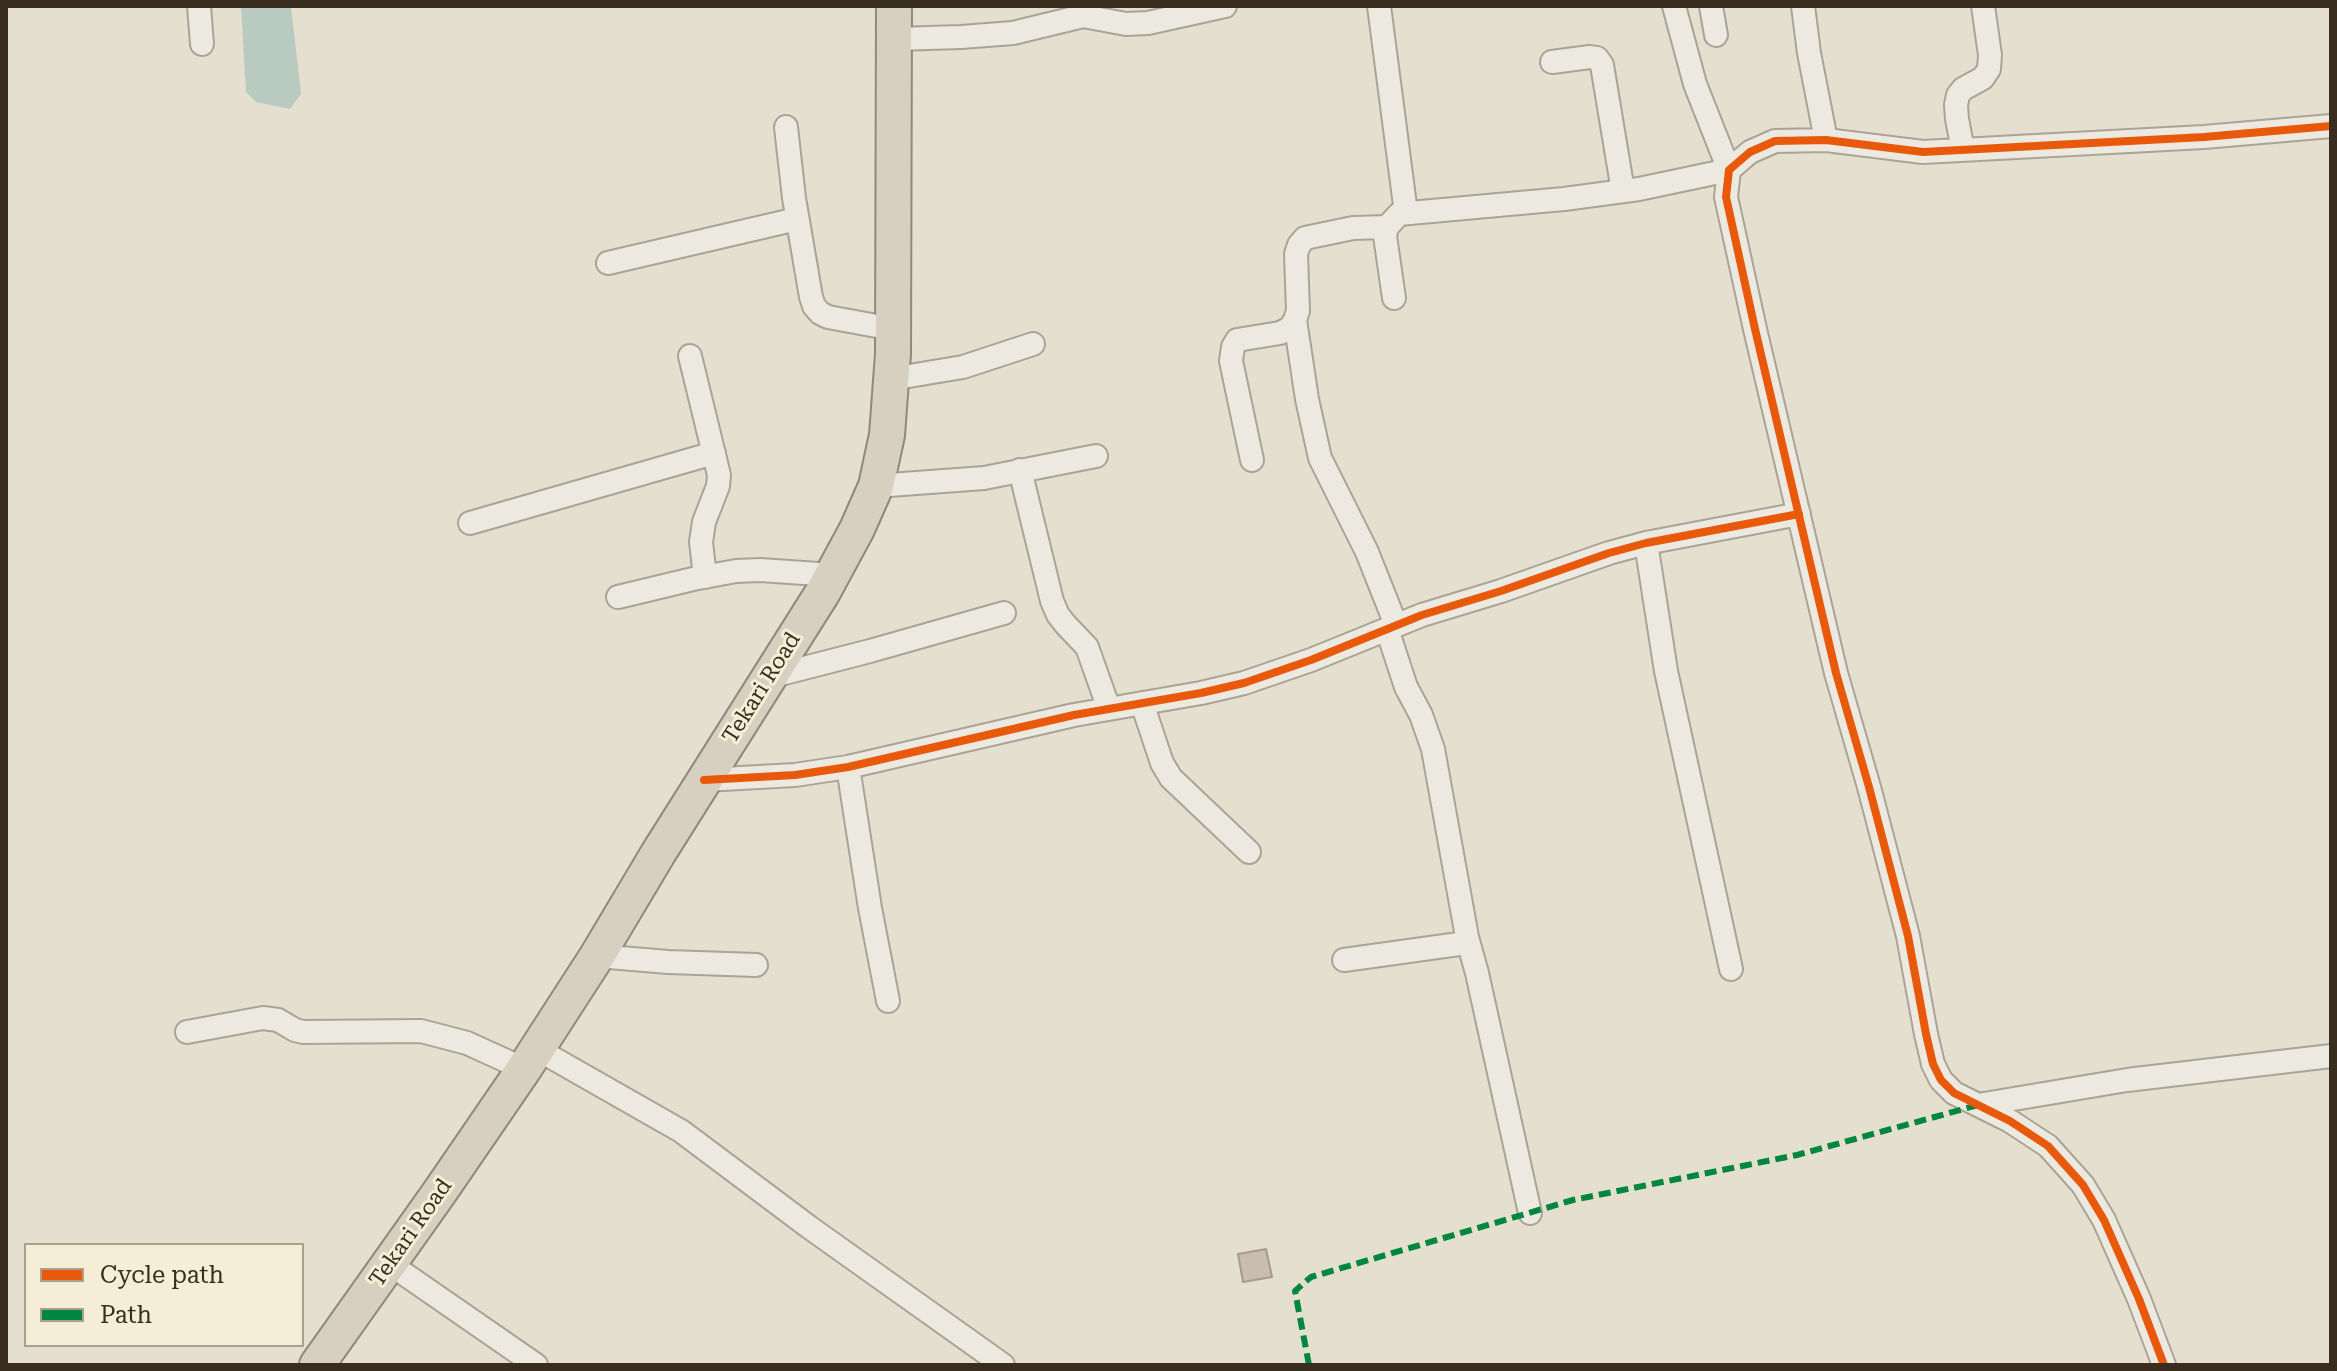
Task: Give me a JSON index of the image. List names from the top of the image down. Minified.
{"streets":{"highway":["Tekari Road"]},"legend":["Cycle path","Path"]}
